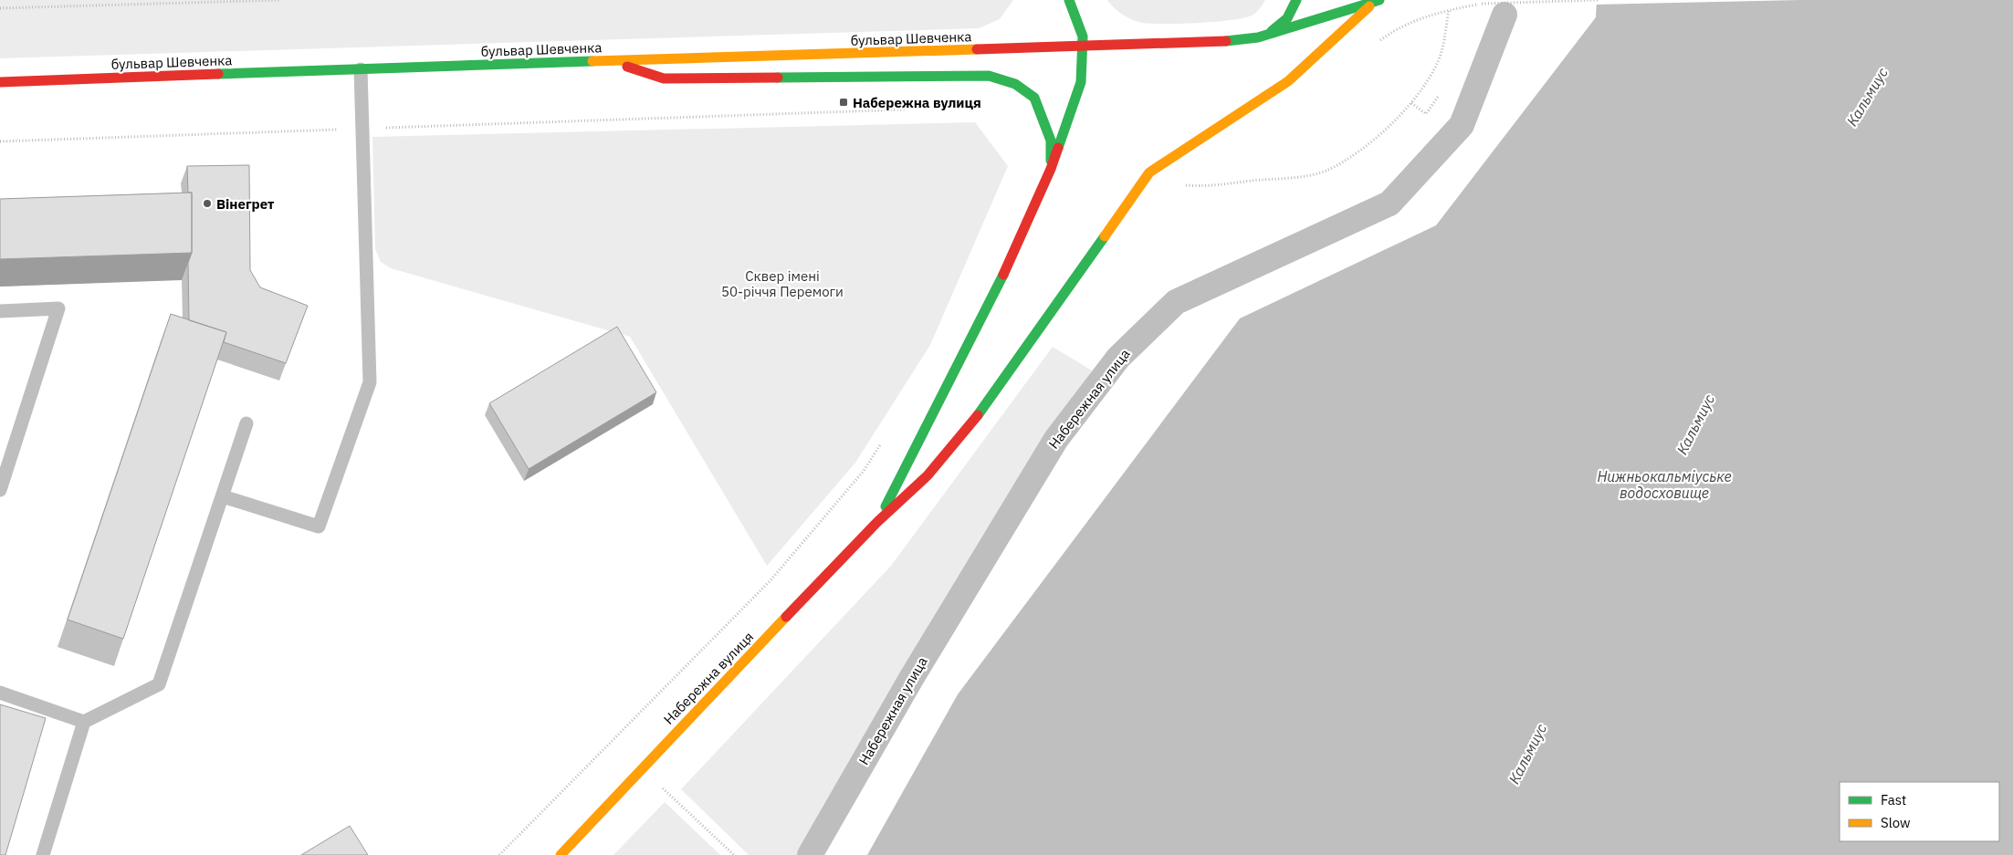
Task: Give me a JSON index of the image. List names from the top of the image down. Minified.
{"streets":{"street":["бульвар Шевченка","Набережная улица","Набережна вулиця"]},"crossings":[["бульвар Шевченка","Набережна вулиця"]],"water":["Кальмиус","Нижньокальміуське водосховище"],"parks":["Сквер імені 50-річчя Перемоги"],"places":{"transit":["Набережна вулиця"],"other":["Вінегрет"]},"legend":["Fast","Slow"]}
